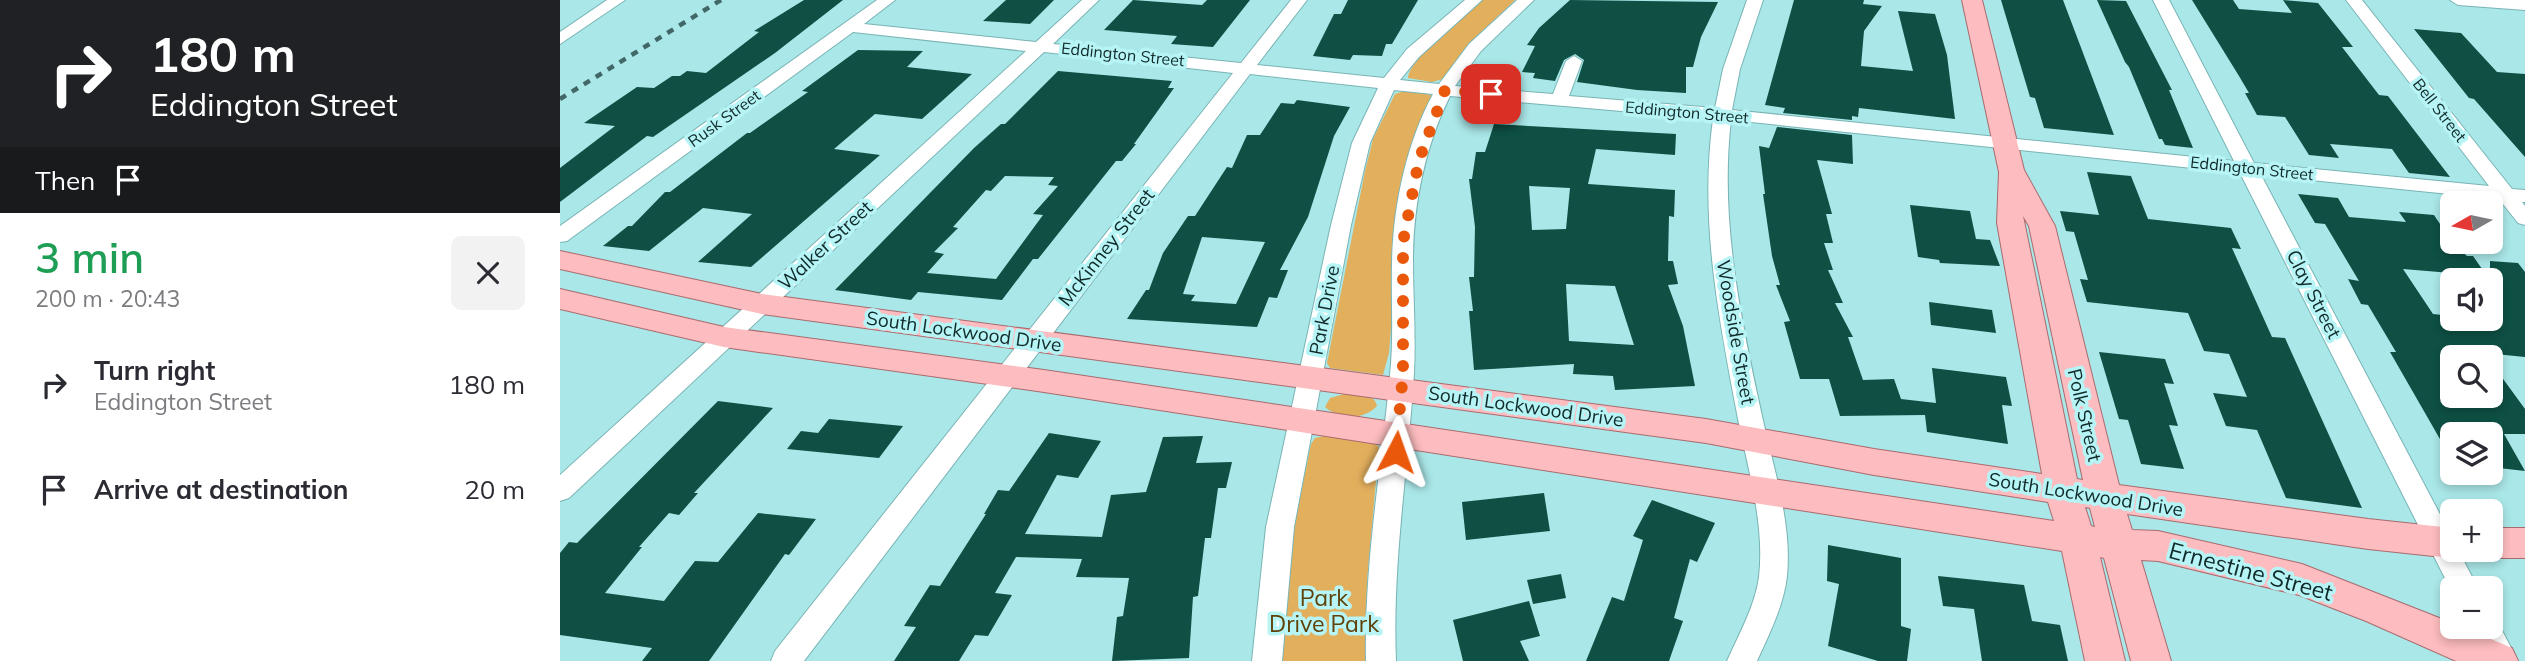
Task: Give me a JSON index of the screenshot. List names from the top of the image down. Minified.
{"streets":{"main road":["South Lockwood Drive","Polk Street","Ernestine Street"],"street":["Eddington Street","Bell Street","Rusk Street","Walker Street","McKinney Street","Clay Street","Park Drive","Woodside Street"]},"crossings":[["Eddington Street","Bell Street"],["Eddington Street","Rusk Street"],["Eddington Street","Walker Street"],["Eddington Street","McKinney Street"],["Eddington Street","Clay Street"],["Eddington Street","Park Drive"],["Eddington Street","Woodside Street"],["Eddington Street","Polk Street"],["Walker Street","South Lockwood Drive"],["McKinney Street","South Lockwood Drive"],["Park Drive","South Lockwood Drive"],["South Lockwood Drive","Woodside Street"],["South Lockwood Drive","Polk Street"],["South Lockwood Drive","Ernestine Street"],["Polk Street","Ernestine Street"]],"parks":["Park Drive Park"],"north":"left","page":{"turn":["180 m","Eddington Street"],"then":"Then","map_buttons":["+","−"],"heading":["3 min","200 m · 20:43"],"list":[{"name":"Turn right","note":"Eddington Street","value":"180 m"},{"name":"Arrive at destination","value":"20 m"}]}}
